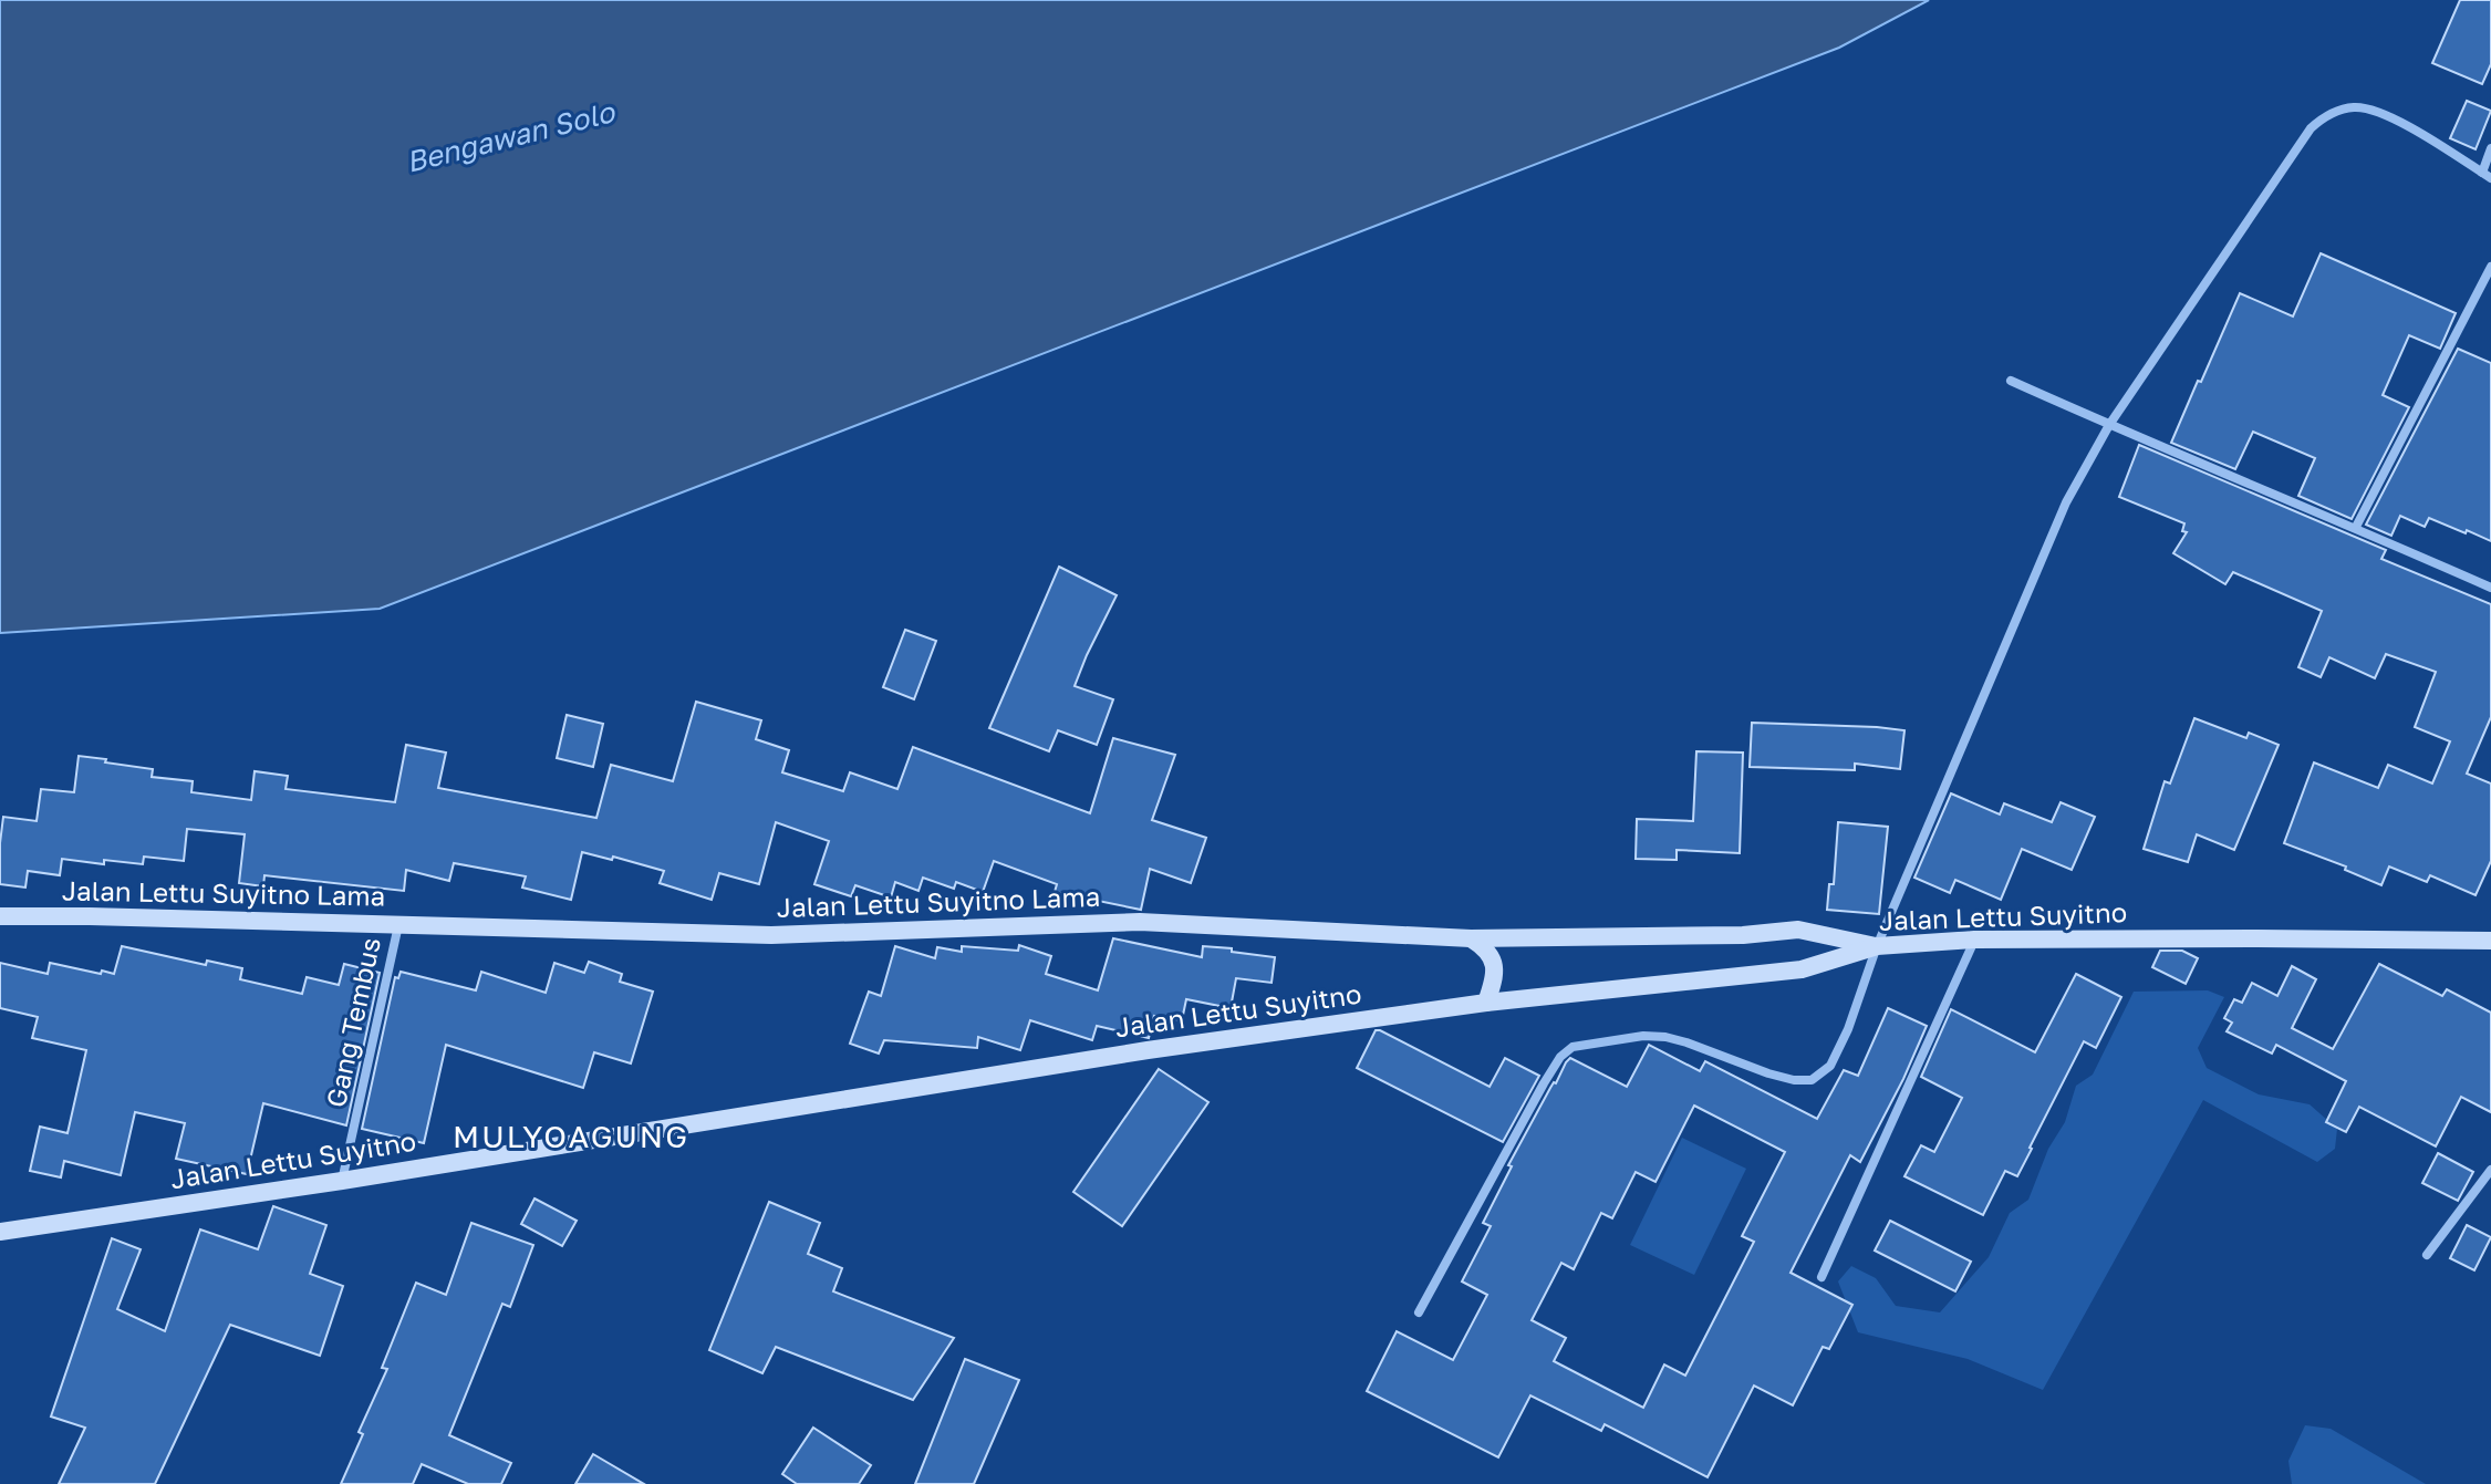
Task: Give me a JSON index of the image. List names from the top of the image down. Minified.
{"streets":{"main road":["Jalan Lettu Suyitno Lama","Jalan Lettu Suyitno"],"street":["Gang Tembus"]},"crossings":[["Jalan Lettu Suyitno Lama","Jalan Lettu Suyitno"],["Jalan Lettu Suyitno Lama","Gang Tembus"],["Jalan Lettu Suyitno","Gang Tembus"]],"districts":["MULYOAGUNG"],"water":["Bengawan Solo"]}
